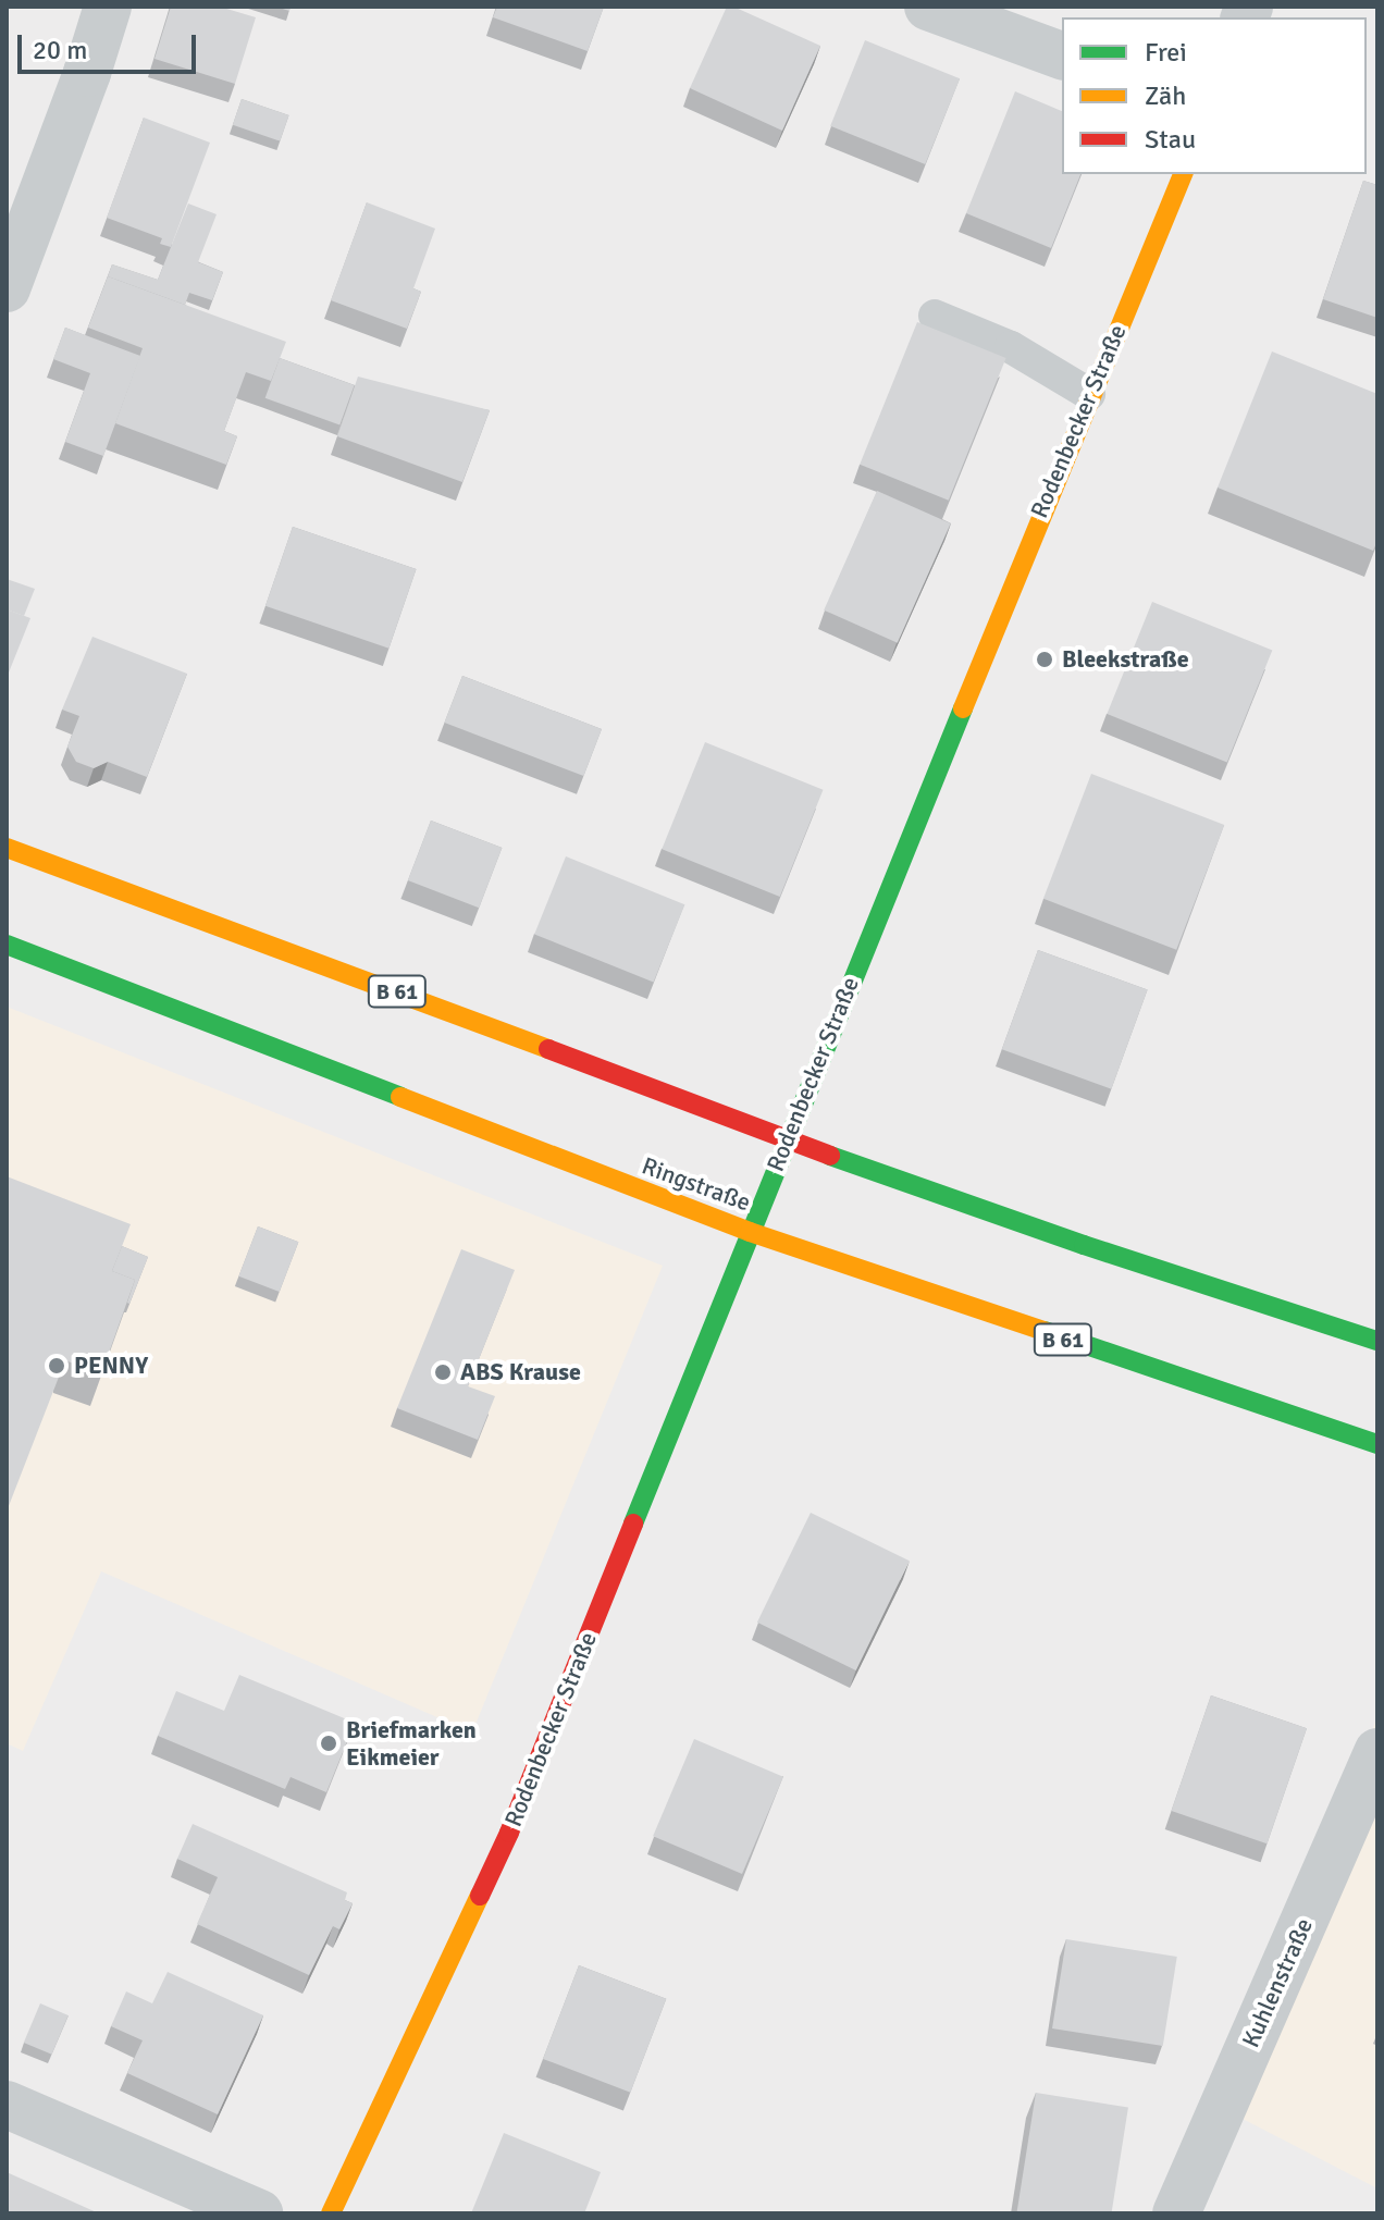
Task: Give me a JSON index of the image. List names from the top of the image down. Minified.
{"streets":{"main road":["Rodenbecker Straße","B 61","Ringstraße"],"street":["Kuhlenstraße"]},"crossings":[["Rodenbecker Straße","B 61"],["Rodenbecker Straße","Ringstraße"]],"places":["Bleekstraße","PENNY","ABS Krause","Briefmarken Eikmeier"],"legend":["Frei","Zäh","Stau"],"scale_bar":"20 m"}
